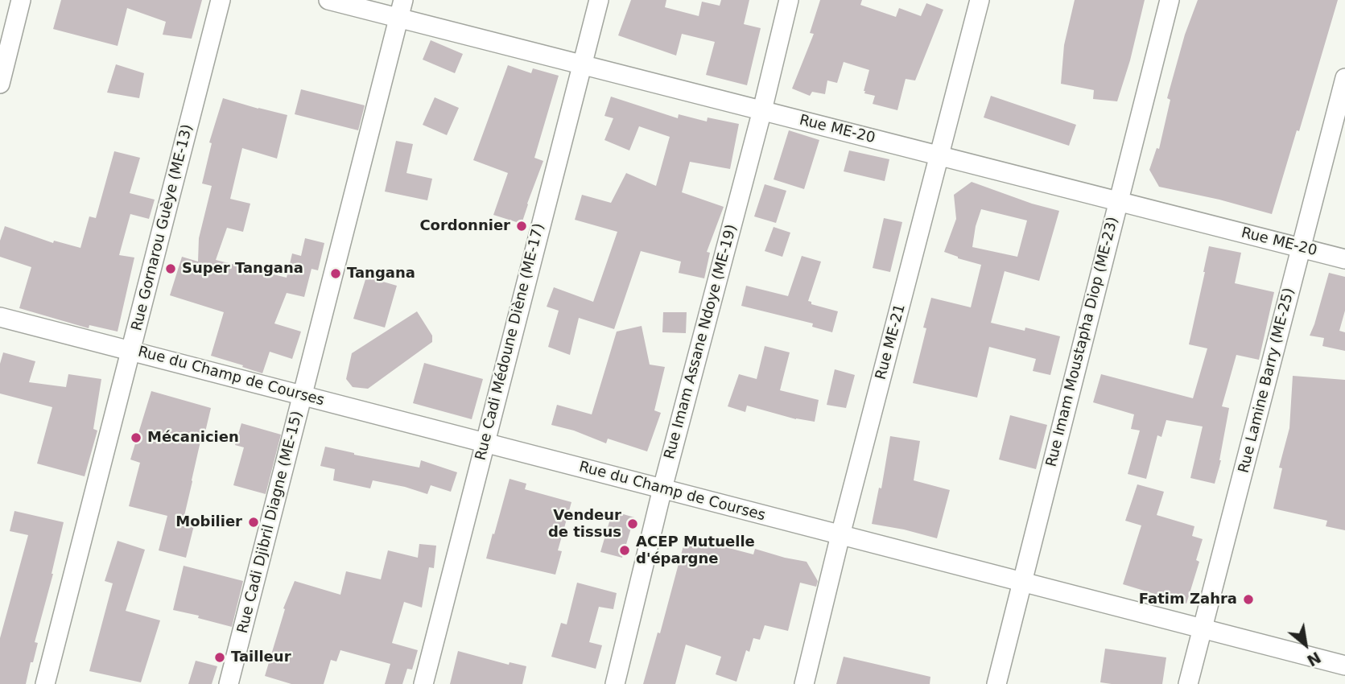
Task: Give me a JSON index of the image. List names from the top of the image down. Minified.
{"streets":{"street":["Rue ME-20","Rue Gornarou Guèye (ME-13)","Rue Cadi Médoune Diène (ME-17)","Rue Imam Assane Ndoye (ME-19)","Rue ME-21","Rue Imam Moustapha Diop (ME-23)","Rue du Champ de Courses","Rue Lamine Barry (ME-25)","Rue Cadi Djibril Diagne (ME-15)"]},"crossings":[["Rue ME-20","Rue Cadi Médoune Diène (ME-17)"],["Rue ME-20","Rue Imam Assane Ndoye (ME-19)"],["Rue ME-20","Rue ME-21"],["Rue ME-20","Rue Imam Moustapha Diop (ME-23)"],["Rue ME-20","Rue Lamine Barry (ME-25)"],["Rue ME-20","Rue Cadi Djibril Diagne (ME-15)"],["Rue Gornarou Guèye (ME-13)","Rue du Champ de Courses"],["Rue Cadi Médoune Diène (ME-17)","Rue du Champ de Courses"],["Rue Imam Assane Ndoye (ME-19)","Rue du Champ de Courses"],["Rue ME-21","Rue du Champ de Courses"],["Rue Imam Moustapha Diop (ME-23)","Rue du Champ de Courses"],["Rue du Champ de Courses","Rue Lamine Barry (ME-25)"],["Rue du Champ de Courses","Rue Cadi Djibril Diagne (ME-15)"]],"places":["Cordonnier","Super Tangana","Tangana","Mécanicien","Mobilier","Vendeur de tissus","ACEP Mutuelle d'épargne","Fatim Zahra","Tailleur"],"north":"bottom right"}
